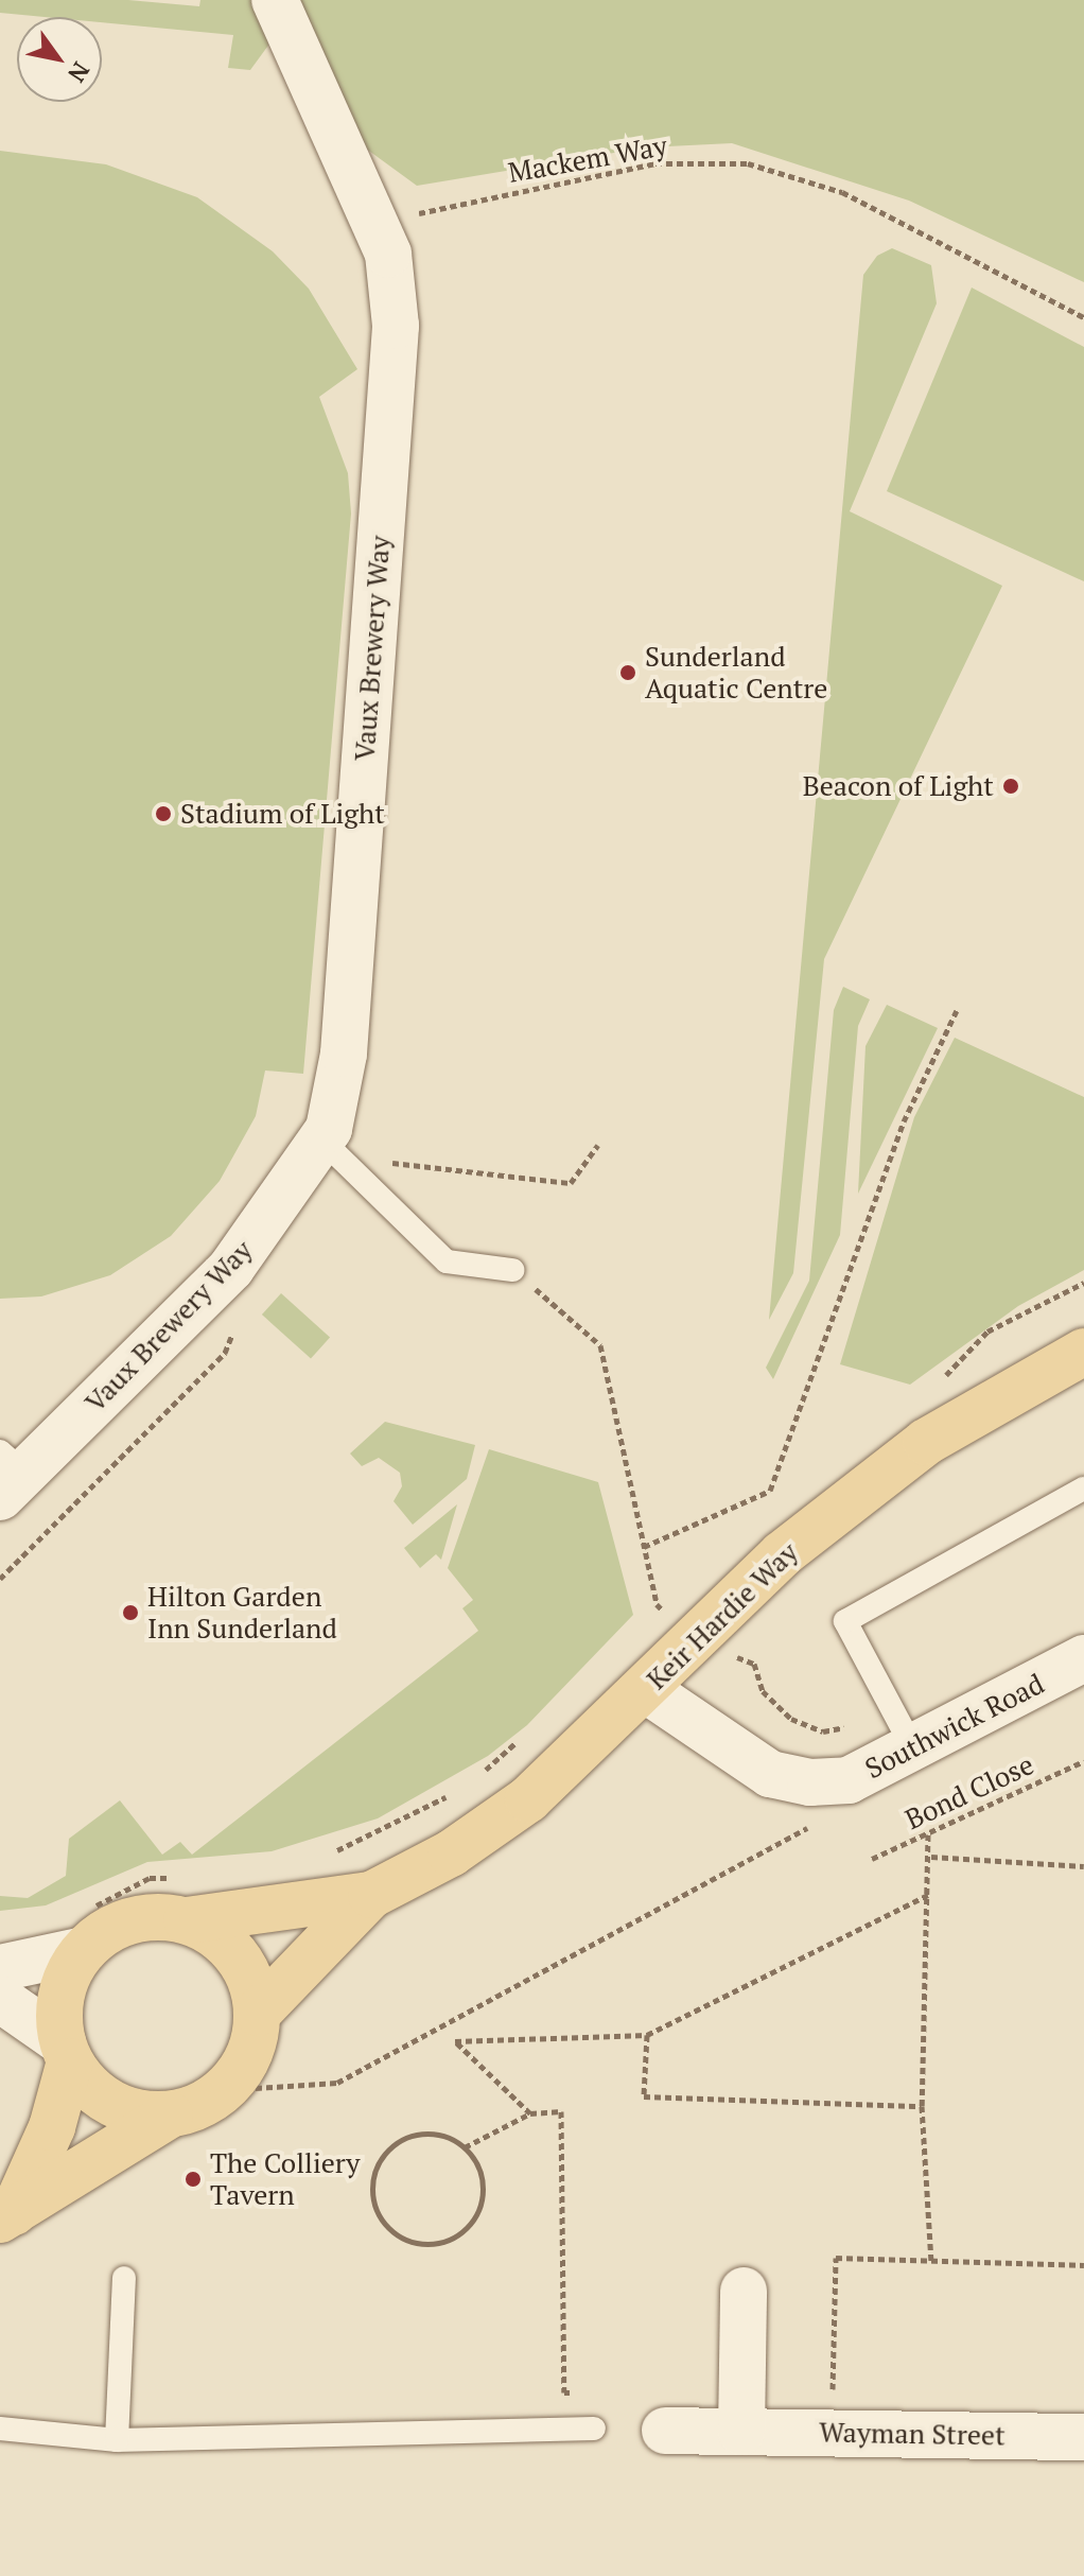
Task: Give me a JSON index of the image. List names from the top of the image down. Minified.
{"streets":{"main road":["Keir Hardie Way"],"street":["Vaux Brewery Way","Southwick Road","Wayman Street"],"path":["Mackem Way","Bond Close"]},"crossings":[["Mackem Way","Vaux Brewery Way"],["Keir Hardie Way","Southwick Road"]],"places":["Sunderland Aquatic Centre","Beacon of Light","Stadium of Light","Hilton Garden Inn Sunderland","The Colliery Tavern"],"north":"bottom right"}
